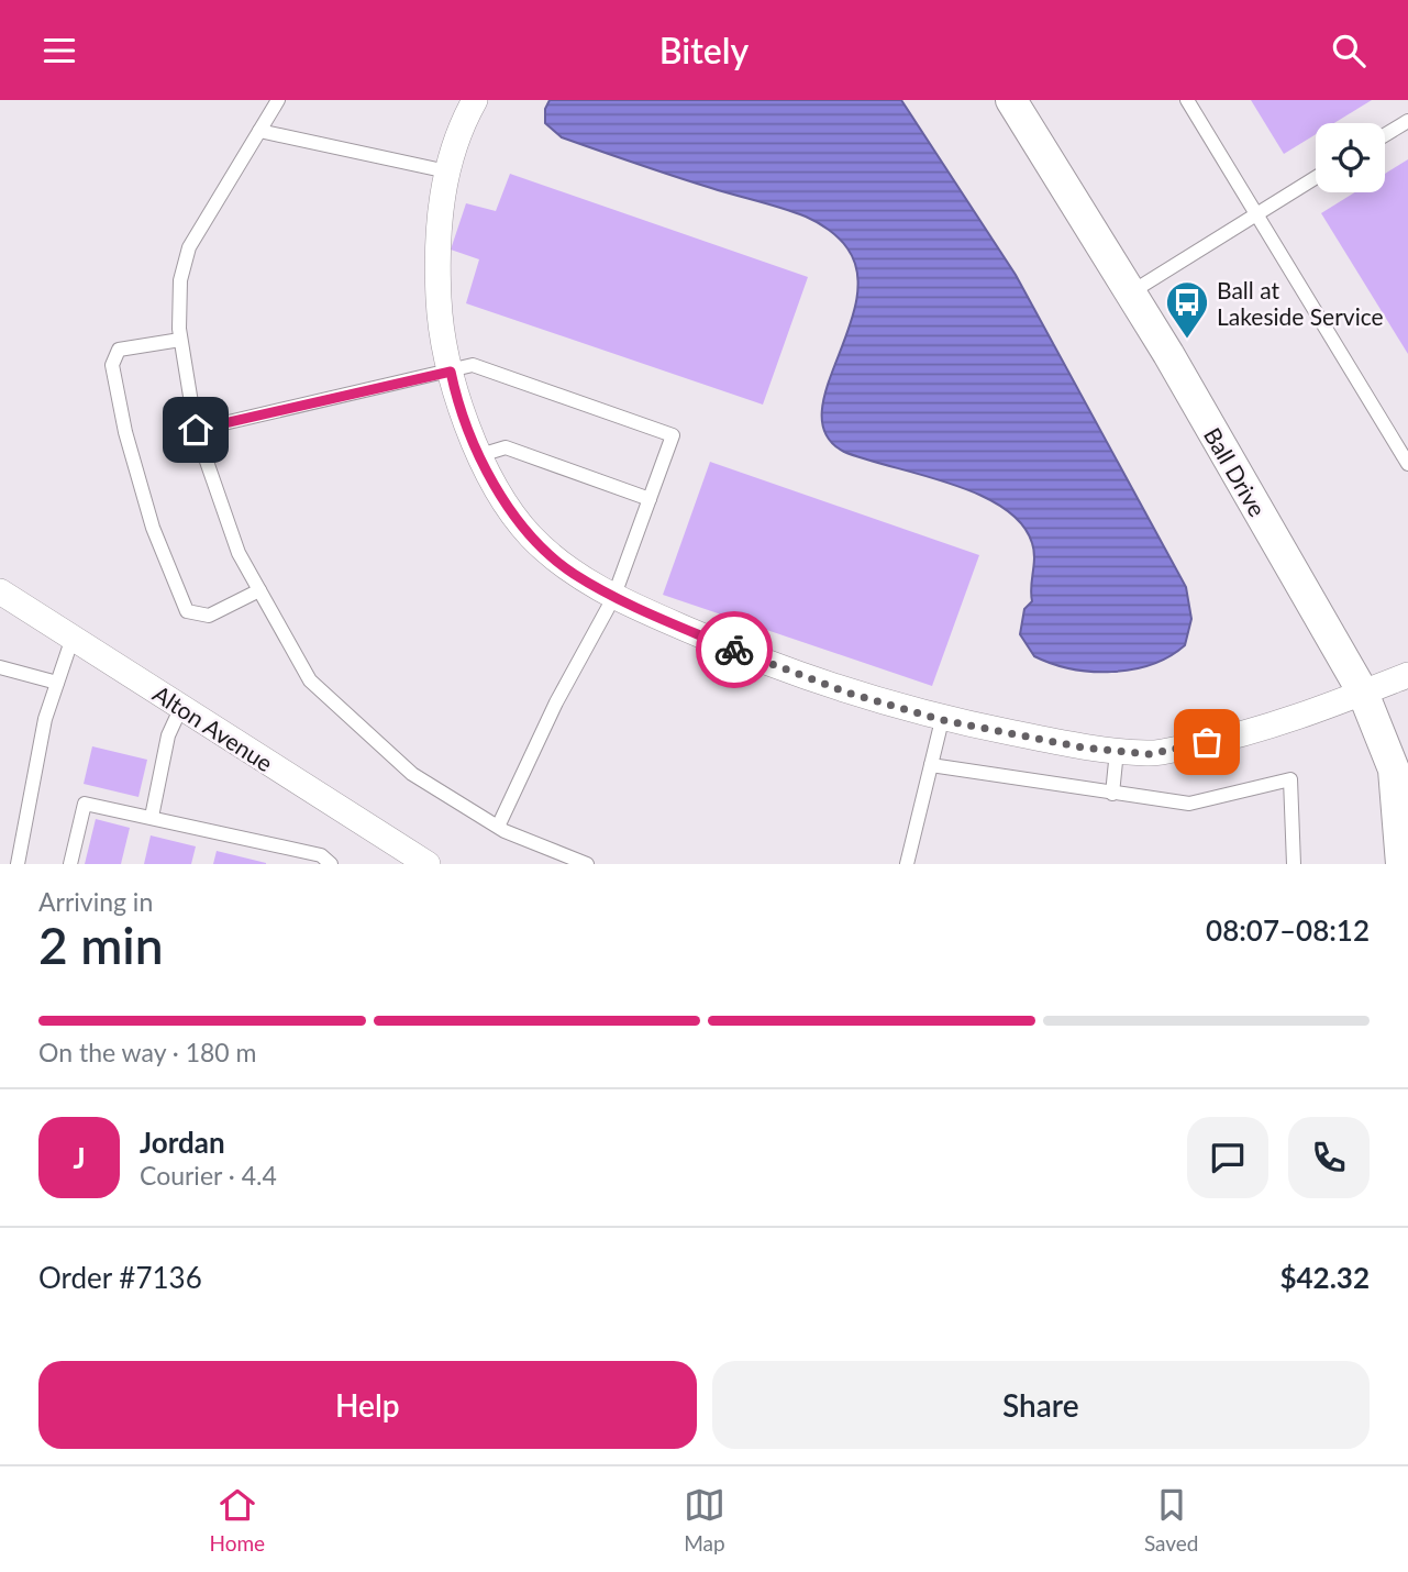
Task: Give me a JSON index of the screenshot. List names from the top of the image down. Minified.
{"streets":{"street":["Ball Drive","Alton Avenue"]},"places":{"bus stop":["Ball at Lakeside Service"]},"page":{"header":"Bitely","heading":["2 min","Arriving in","08:07–08:12"],"panel":["Jordan","Courier · 4.4","Order #7136","$42.32"],"bar":"On the way · 180 m","round":"J","buttons":["Help","Share"],"tabs":["Home","Map","Saved"]}}
